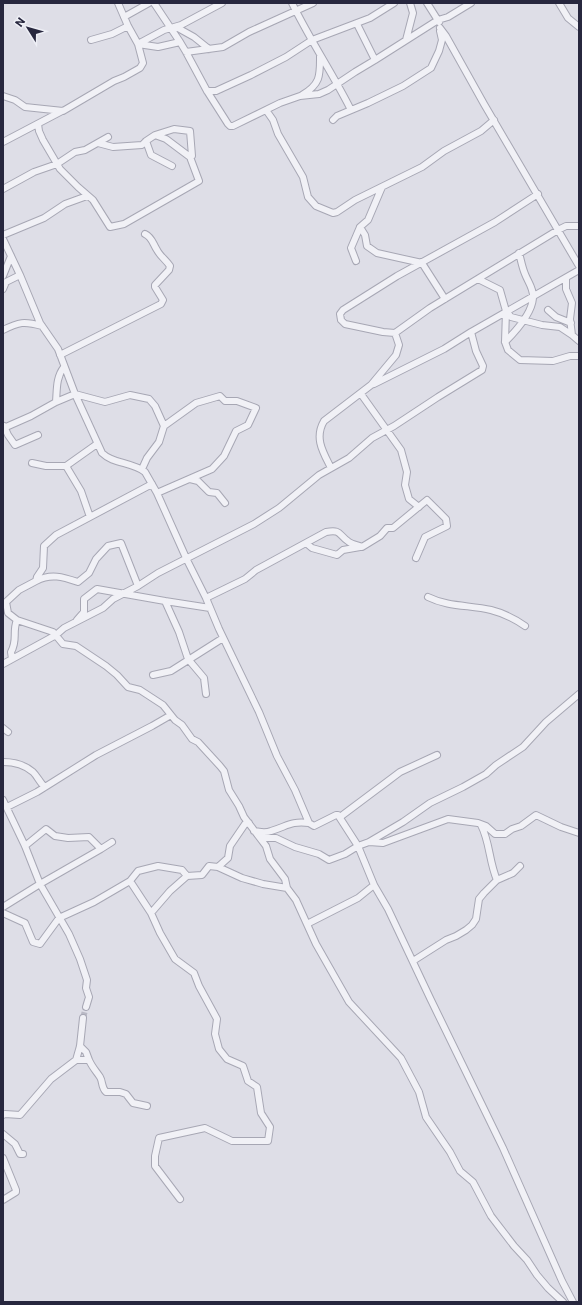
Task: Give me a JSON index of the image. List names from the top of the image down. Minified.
{"north":"top left"}
